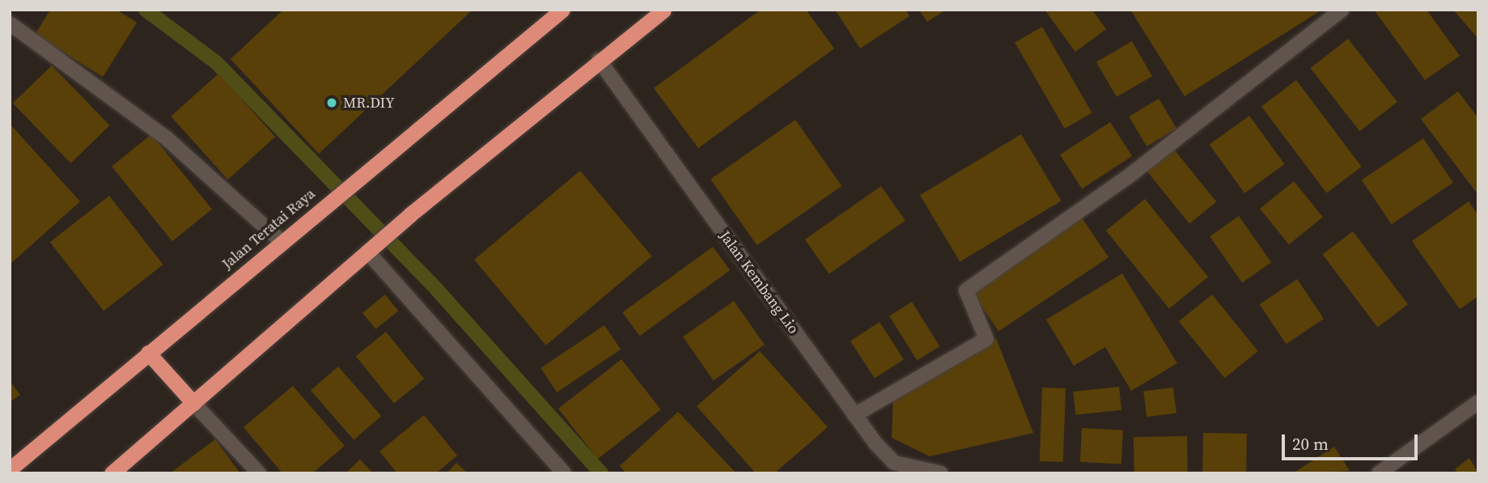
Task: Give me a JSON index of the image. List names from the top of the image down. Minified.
{"streets":{"highway":["Jalan Teratai Raya"],"street":["Jalan Kembang Lio"]},"places":["MR.DIY"],"scale_bar":"20 m"}
